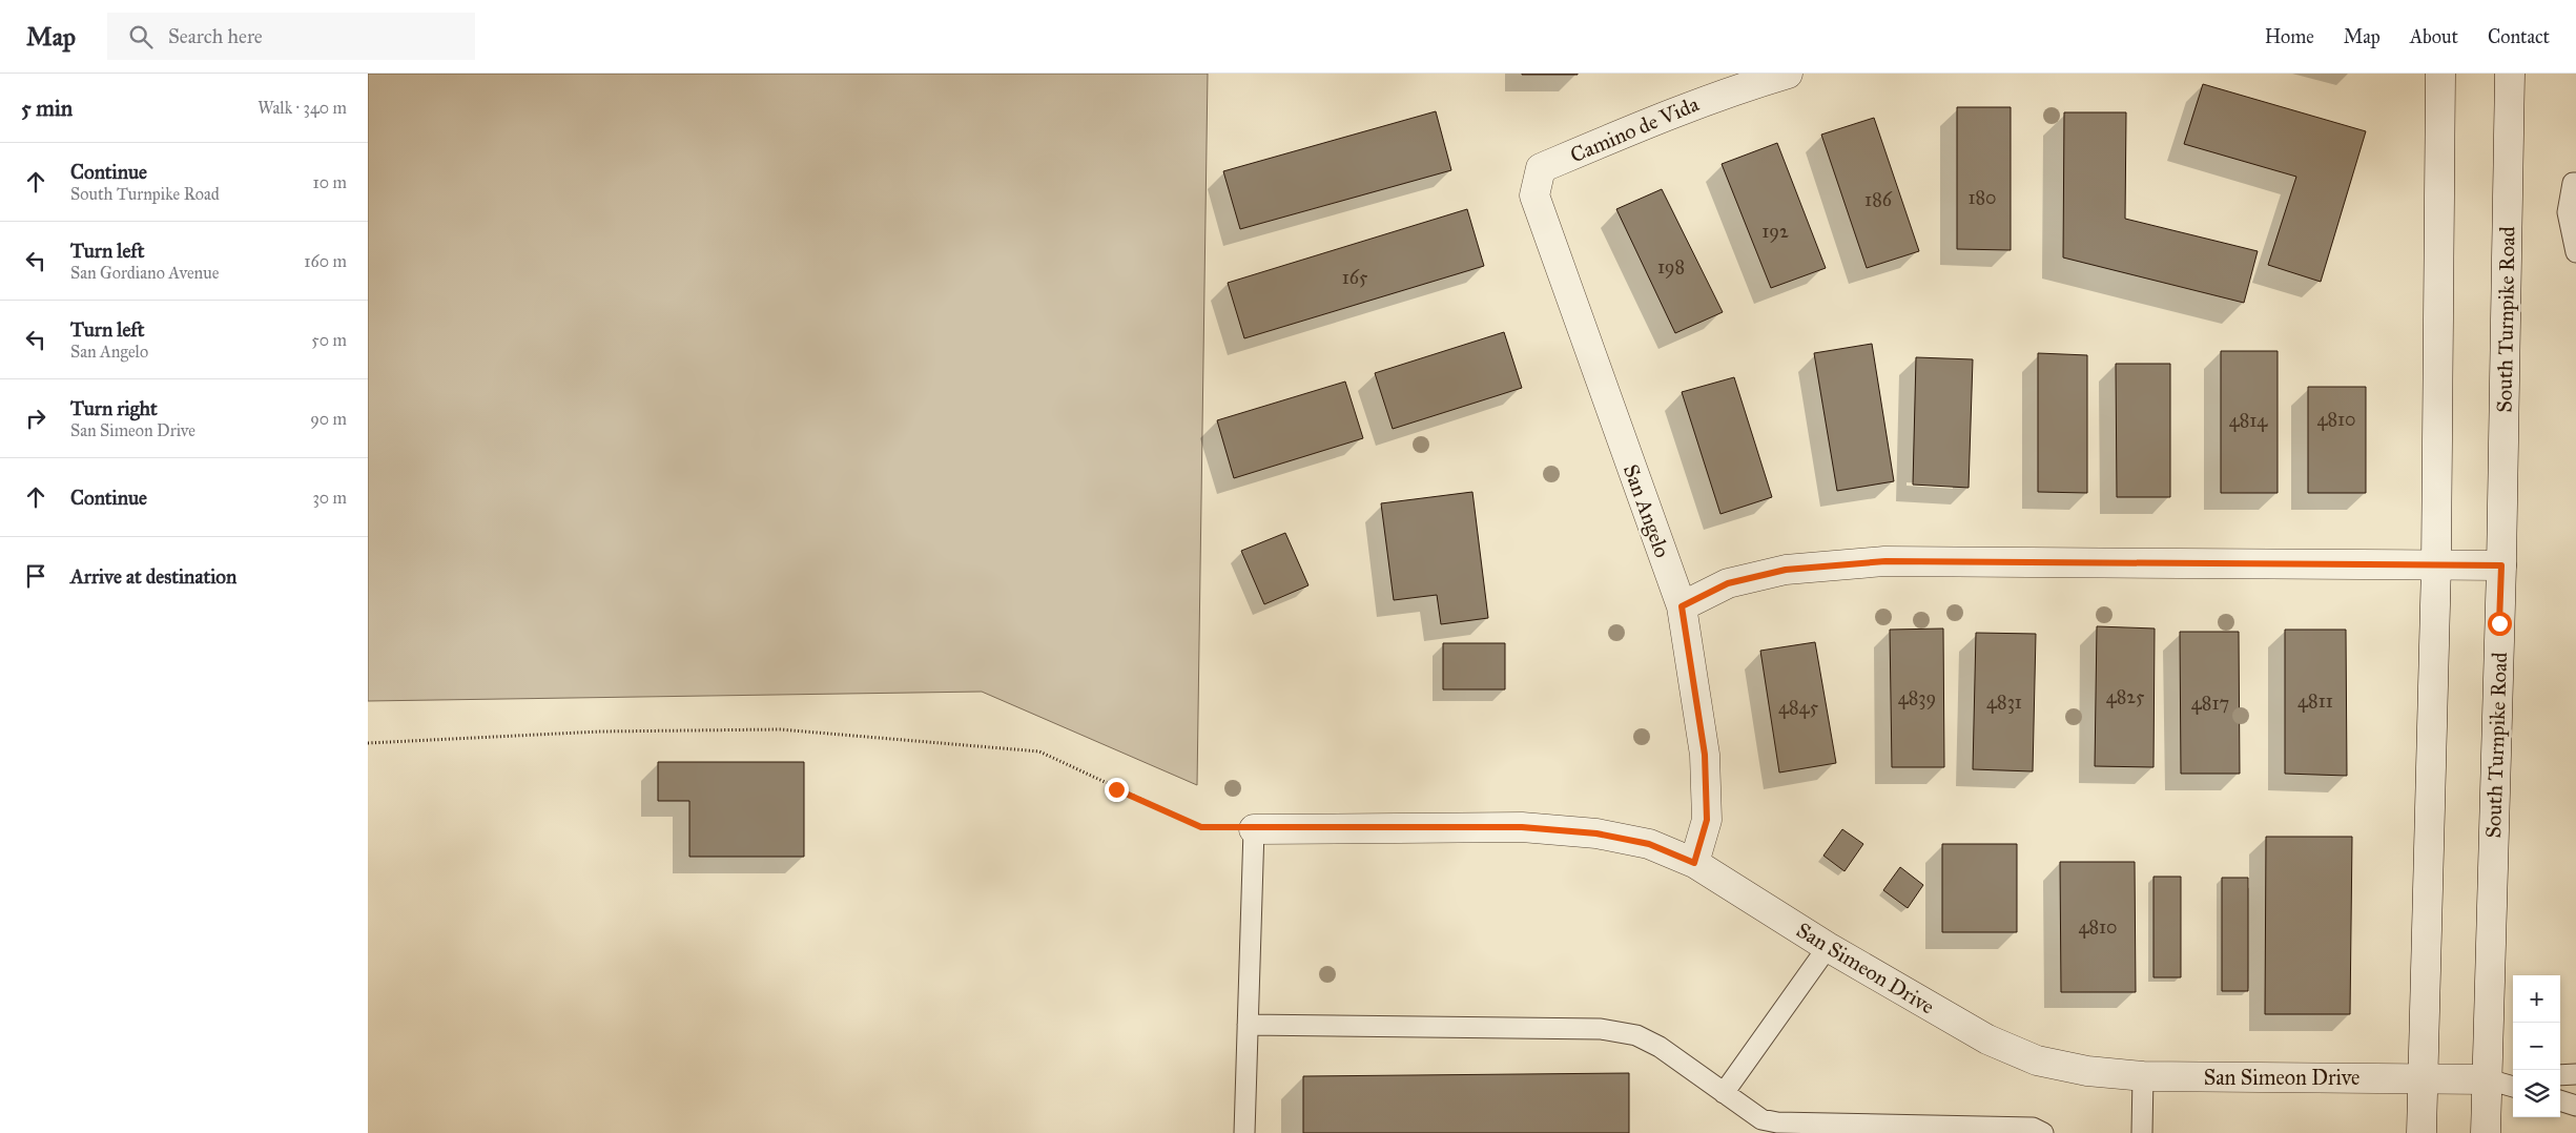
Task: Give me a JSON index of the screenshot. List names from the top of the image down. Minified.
{"streets":{"street":["Camino de Vida","South Turnpike Road","San Angelo","San Simeon Drive"]},"crossings":[["Camino de Vida","San Angelo"],["South Turnpike Road","San Simeon Drive"],["San Angelo","San Simeon Drive"]],"house_numbers":["180","186","192","198","165","4810","4814","4825","4839","4811","4831","4817","4845","4810"],"page":{"header":"Map","search":"Search here","nav":["Home","Map","About","Contact"],"heading":["5 min","Walk · 340 m"],"list":[["Continue","South Turnpike Road","10 m"],["Turn left","San Gordiano Avenue","160 m"],["Turn left","San Angelo","50 m"],["Turn right","San Simeon Drive","90 m"],["Continue","30 m"],"Arrive at destination"],"map_buttons":["+","−"]}}
